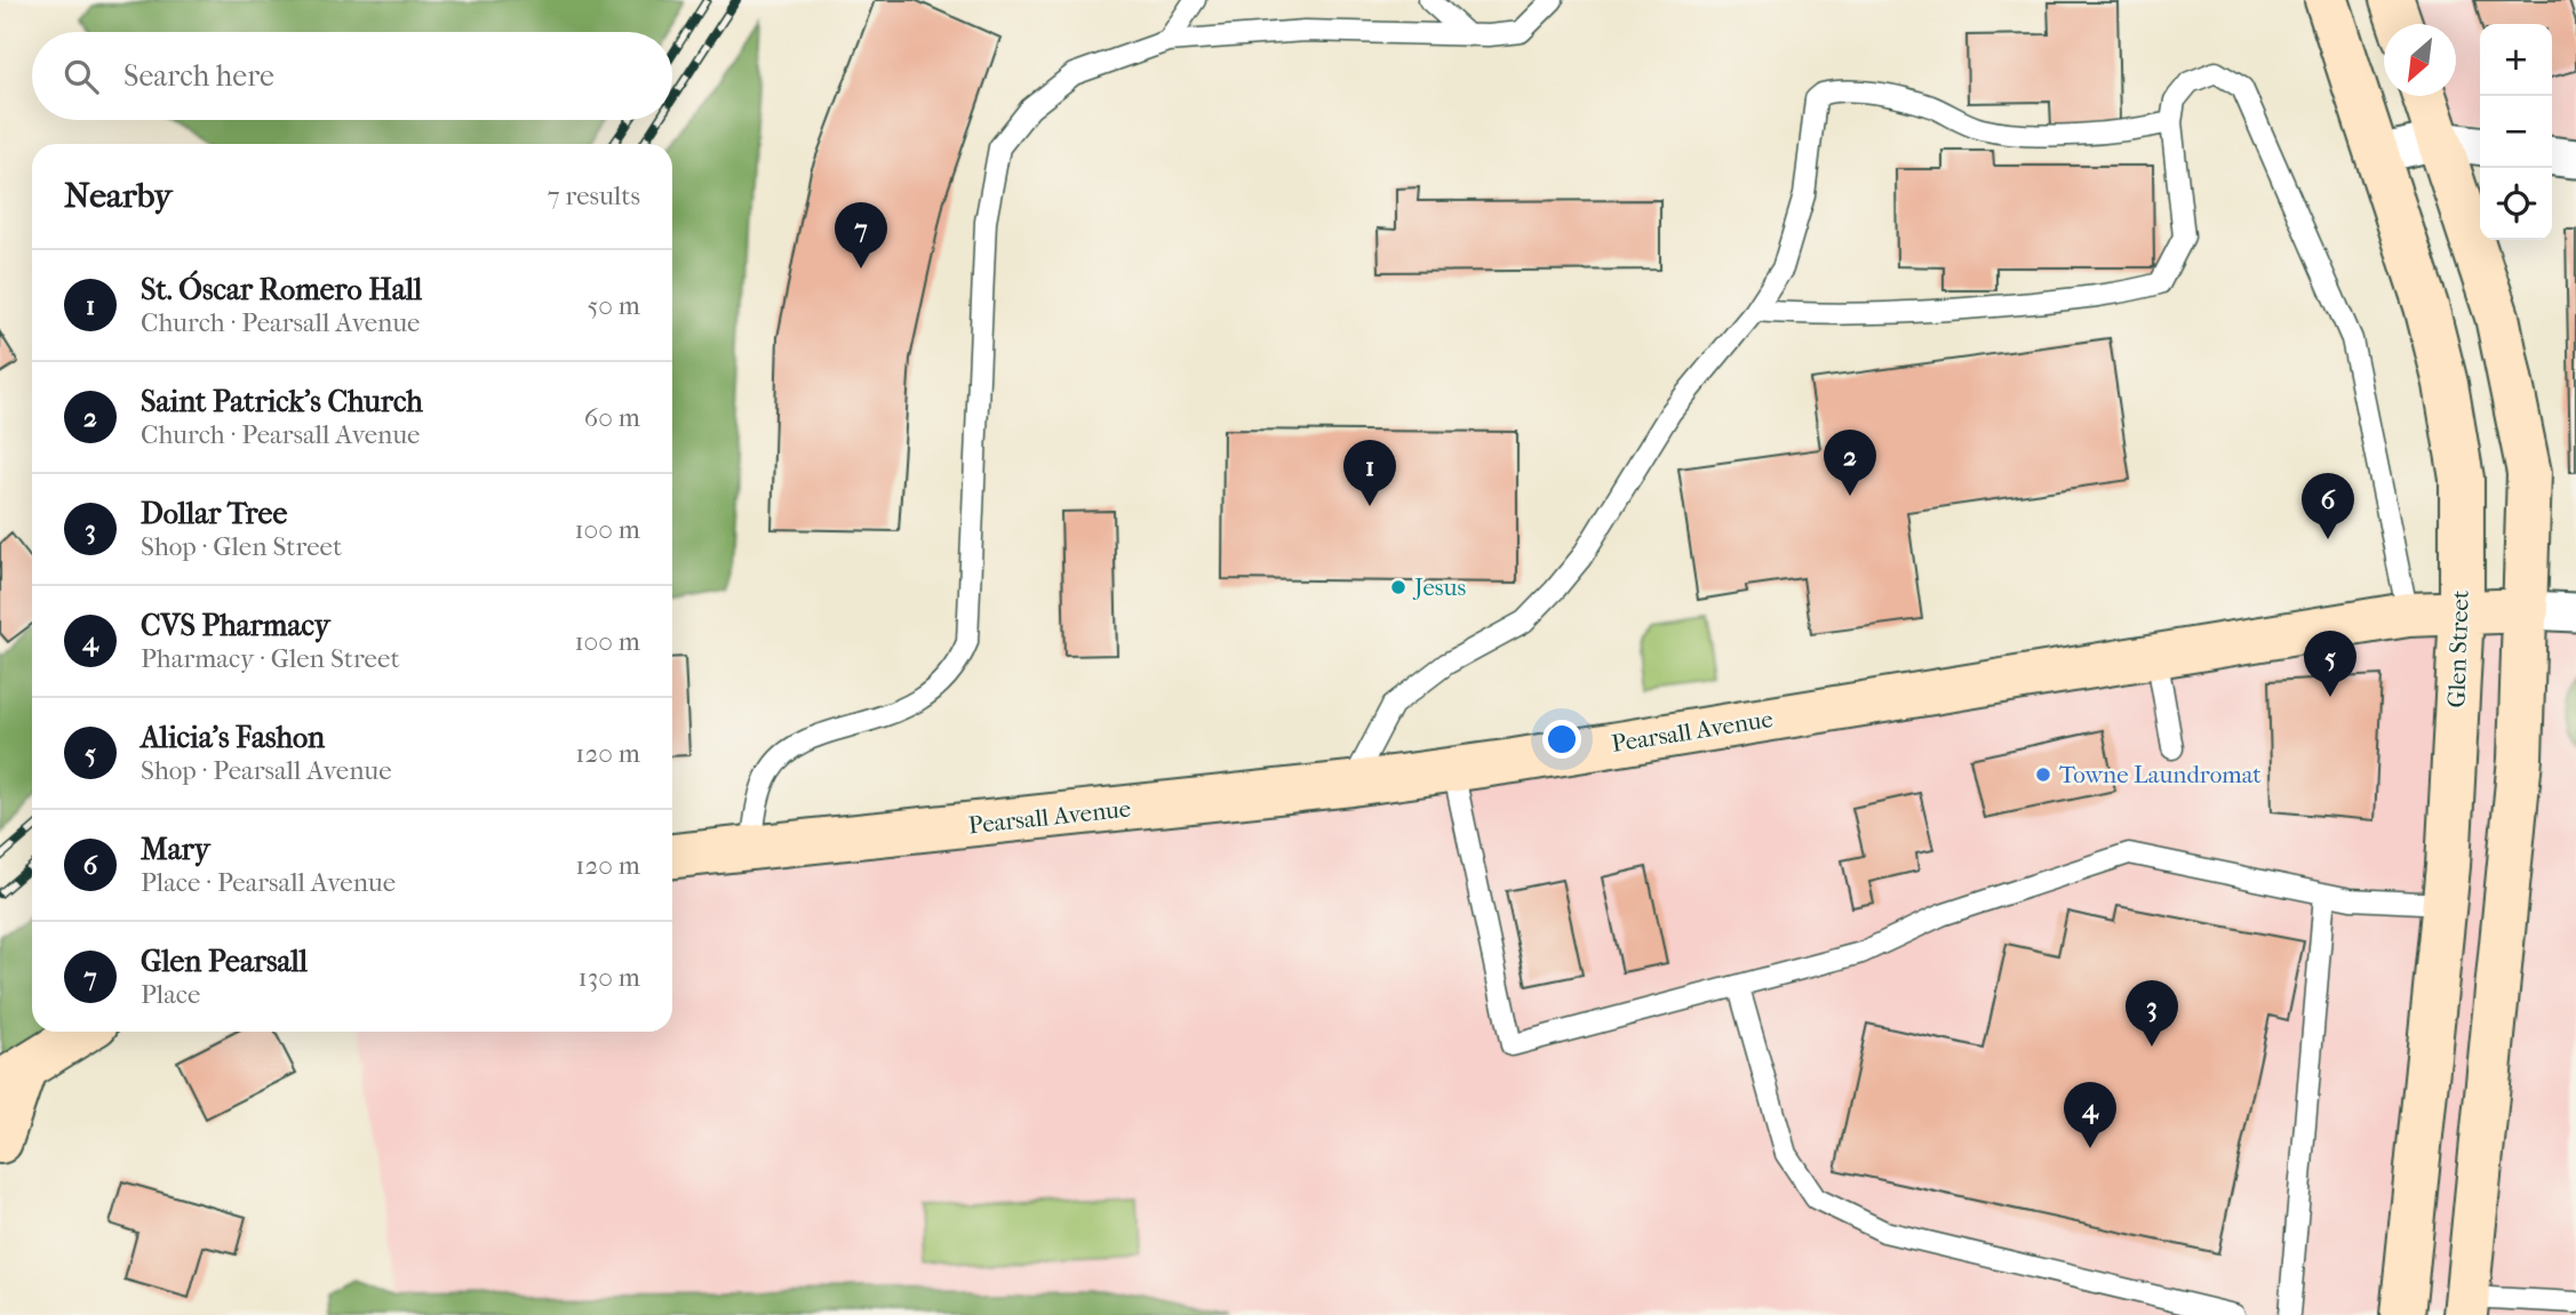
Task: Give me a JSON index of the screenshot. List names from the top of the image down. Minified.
{"streets":{"main road":["Glen Street","Pearsall Avenue"]},"crossings":[["Glen Street","Pearsall Avenue"]],"places":["Jesus","Towne Laundromat"],"north":"bottom left","page":{"map_buttons":["+","−"],"search":"Search here","heading":["Nearby","7 results"],"pins":["7","2","1","6","5","3","4"],"list":[{"mark":"1","name":"St. Óscar Romero Hall","note":"Church · Pearsall Avenue","value":"50 m"},{"mark":"2","name":"Saint Patrick's Church","note":"Church · Pearsall Avenue","value":"60 m"},{"mark":"3","name":"Dollar Tree","note":"Shop · Glen Street","value":"100 m"},{"mark":"4","name":"CVS Pharmacy","note":"Pharmacy · Glen Street","value":"100 m"},{"mark":"5","name":"Alicia's Fashon","note":"Shop · Pearsall Avenue","value":"120 m"},{"mark":"6","name":"Mary","note":"Place · Pearsall Avenue","value":"120 m"},{"mark":"7","name":"Glen Pearsall","note":"Place","value":"130 m"}]}}
